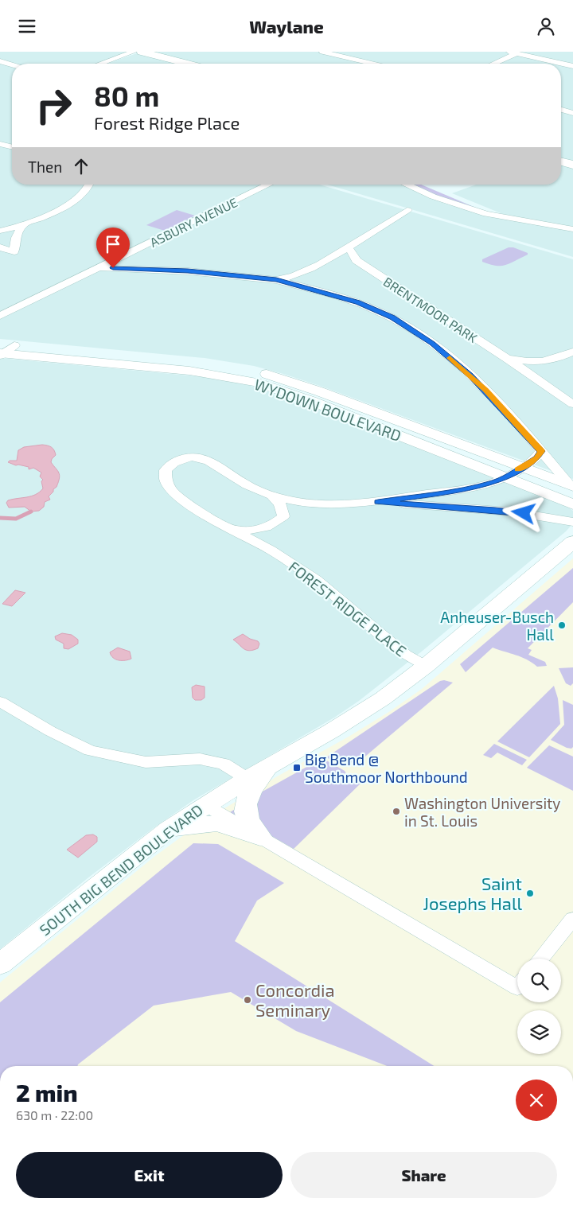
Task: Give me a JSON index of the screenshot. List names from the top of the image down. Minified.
{"streets":{"main road":["SOUTH BIG BEND BOULEVARD"],"street":["ASBURY AVENUE","BRENTMOOR PARK","WYDOWN BOULEVARD","FOREST RIDGE PLACE"]},"crossings":[["ASBURY AVENUE","BRENTMOOR PARK"],["BRENTMOOR PARK","WYDOWN BOULEVARD"],["WYDOWN BOULEVARD","FOREST RIDGE PLACE"],["FOREST RIDGE PLACE","SOUTH BIG BEND BOULEVARD"]],"places":{"other":["Anheuser-Busch Hall","Washington University in St. Louis","Saint Josephs Hall","Concordia Seminary"],"transit":["Big Bend @ Southmoor Northbound"]},"page":{"header":"Waylane","turn":["80 m","Forest Ridge Place"],"then":"Then","heading":["2 min","630 m · 22:00"],"buttons":["Exit","Share"]}}
